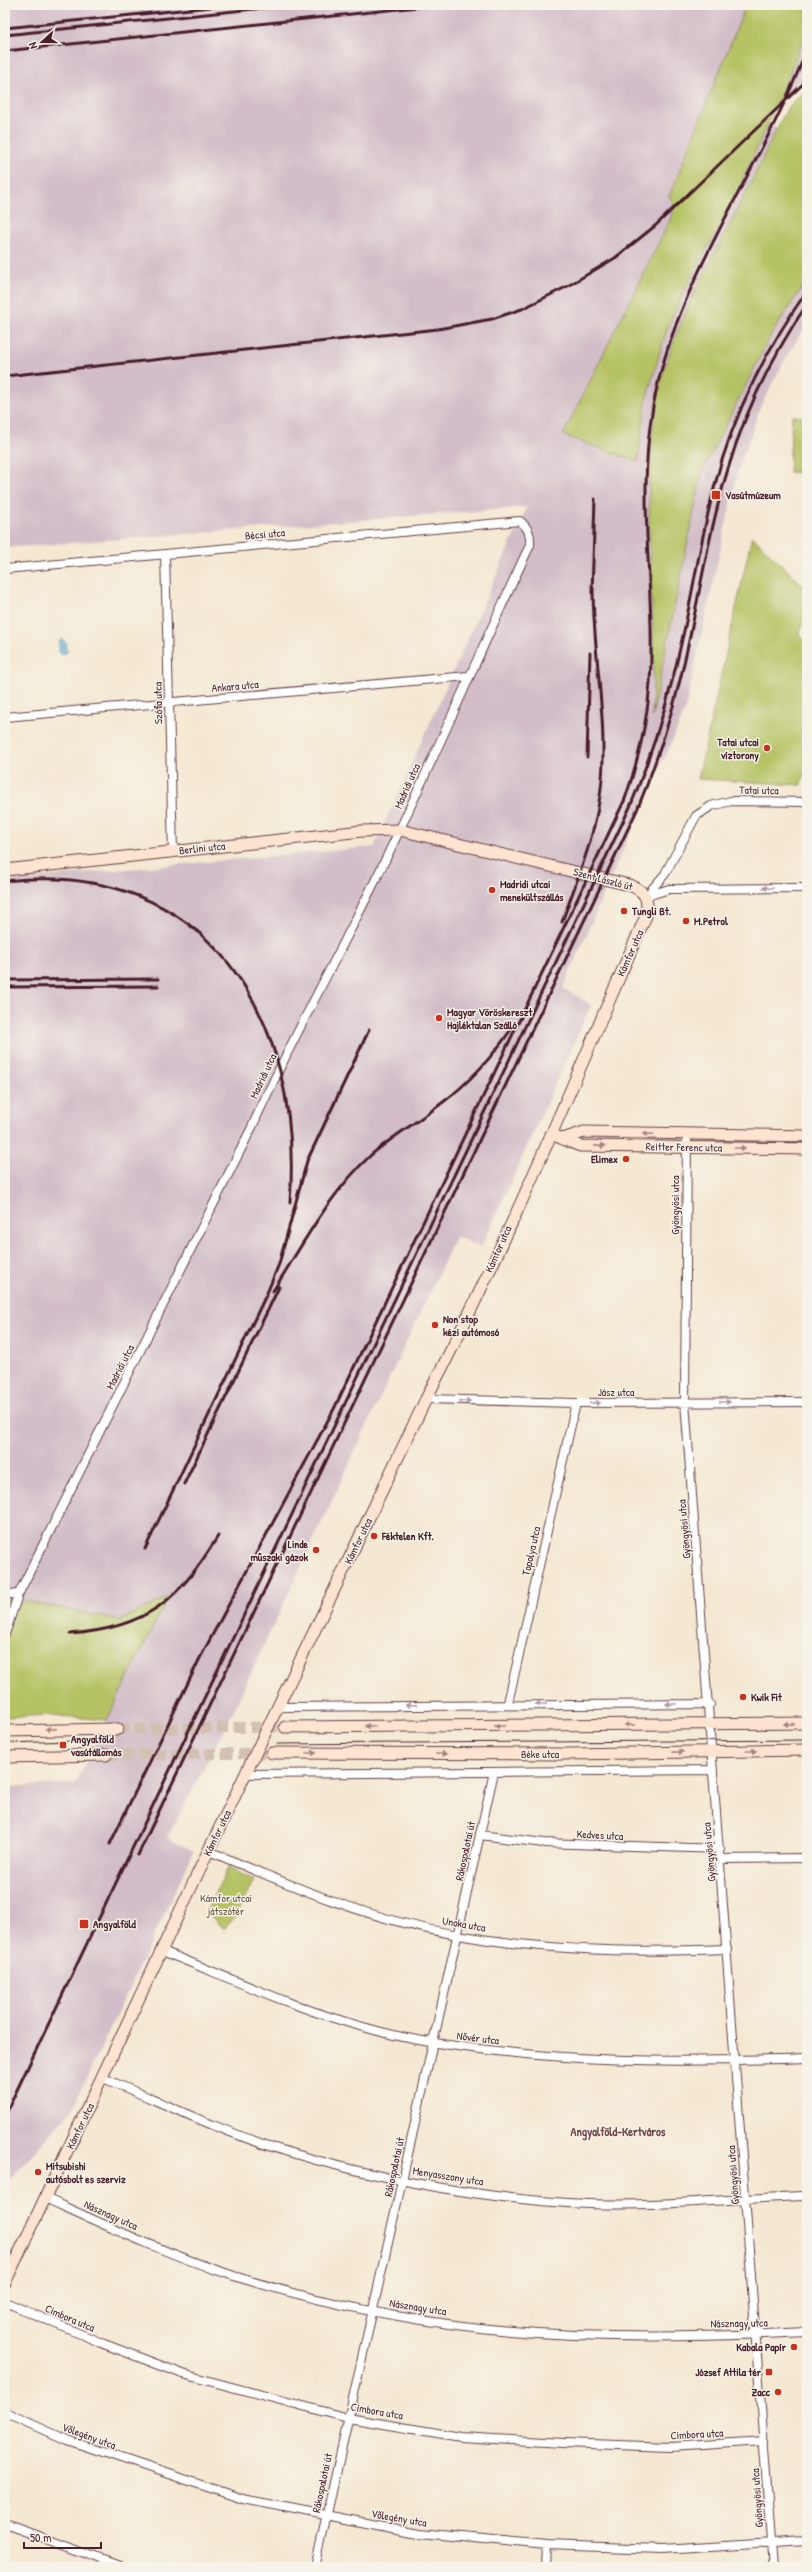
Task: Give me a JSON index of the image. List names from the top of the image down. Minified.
{"streets":{"street":["Bécsi utca","Ankara utca","Szófia utca","Madridi utca","Tatai utca","Berlini utca","Szent László út","Kámfor utca","Reitter Ferenc utca","Gyöngyösi utca","Jász utca","Topolya utca","Béke utca","Kedves utca","Rákospalotai út","Unoka utca","Nővér utca","Menyasszony utca","Násznagy utca","Cimbora utca","Vőlegény utca"]},"crossings":[["Bécsi utca","Szófia utca"],["Bécsi utca","Madridi utca"],["Ankara utca","Szófia utca"],["Ankara utca","Madridi utca"],["Szófia utca","Berlini utca"],["Madridi utca","Berlini utca"],["Madridi utca","Szent László út"],["Tatai utca","Szent László út"],["Tatai utca","Kámfor utca"],["Berlini utca","Szent László út"],["Szent László út","Kámfor utca"],["Kámfor utca","Reitter Ferenc utca"],["Kámfor utca","Jász utca"],["Kámfor utca","Béke utca"],["Kámfor utca","Unoka utca"],["Kámfor utca","Nővér utca"],["Kámfor utca","Menyasszony utca"],["Kámfor utca","Násznagy utca"],["Reitter Ferenc utca","Gyöngyösi utca"],["Gyöngyösi utca","Jász utca"],["Gyöngyösi utca","Béke utca"],["Gyöngyösi utca","Kedves utca"],["Gyöngyösi utca","Unoka utca"],["Gyöngyösi utca","Nővér utca"],["Gyöngyösi utca","Menyasszony utca"],["Gyöngyösi utca","Násznagy utca"],["Gyöngyösi utca","Cimbora utca"],["Gyöngyösi utca","Vőlegény utca"],["Jász utca","Topolya utca"],["Béke utca","Rákospalotai út"],["Kedves utca","Rákospalotai út"],["Rákospalotai út","Unoka utca"],["Rákospalotai út","Nővér utca"],["Rákospalotai út","Menyasszony utca"],["Rákospalotai út","Násznagy utca"],["Rákospalotai út","Cimbora utca"],["Rákospalotai út","Vőlegény utca"]],"one_way":["Szent László út","Jász utca"],"districts":["Angyalföld-Kertváros"],"parks":["Kámfor utcai játszótér"],"places":{"transit":["Vasútmúzeum","Angyalföld vasútállomás","Angyalföld","József Attila tér"],"other":["Tatai utcai víztorony","Madridi utcai menekültszállás","Tungli Bt.","M.Petrol","Magyar Vöröskereszt Hajléktalan Szálló","Elimex","Non stop kézi autómosó","Féktelen Kft.","Linde műszaki gázok","Kwik Fit","Mitsubishi autósbolt es szerviz","Kabala Papír","Zacc"]},"scale_bar":"50 m","north":"left"}
